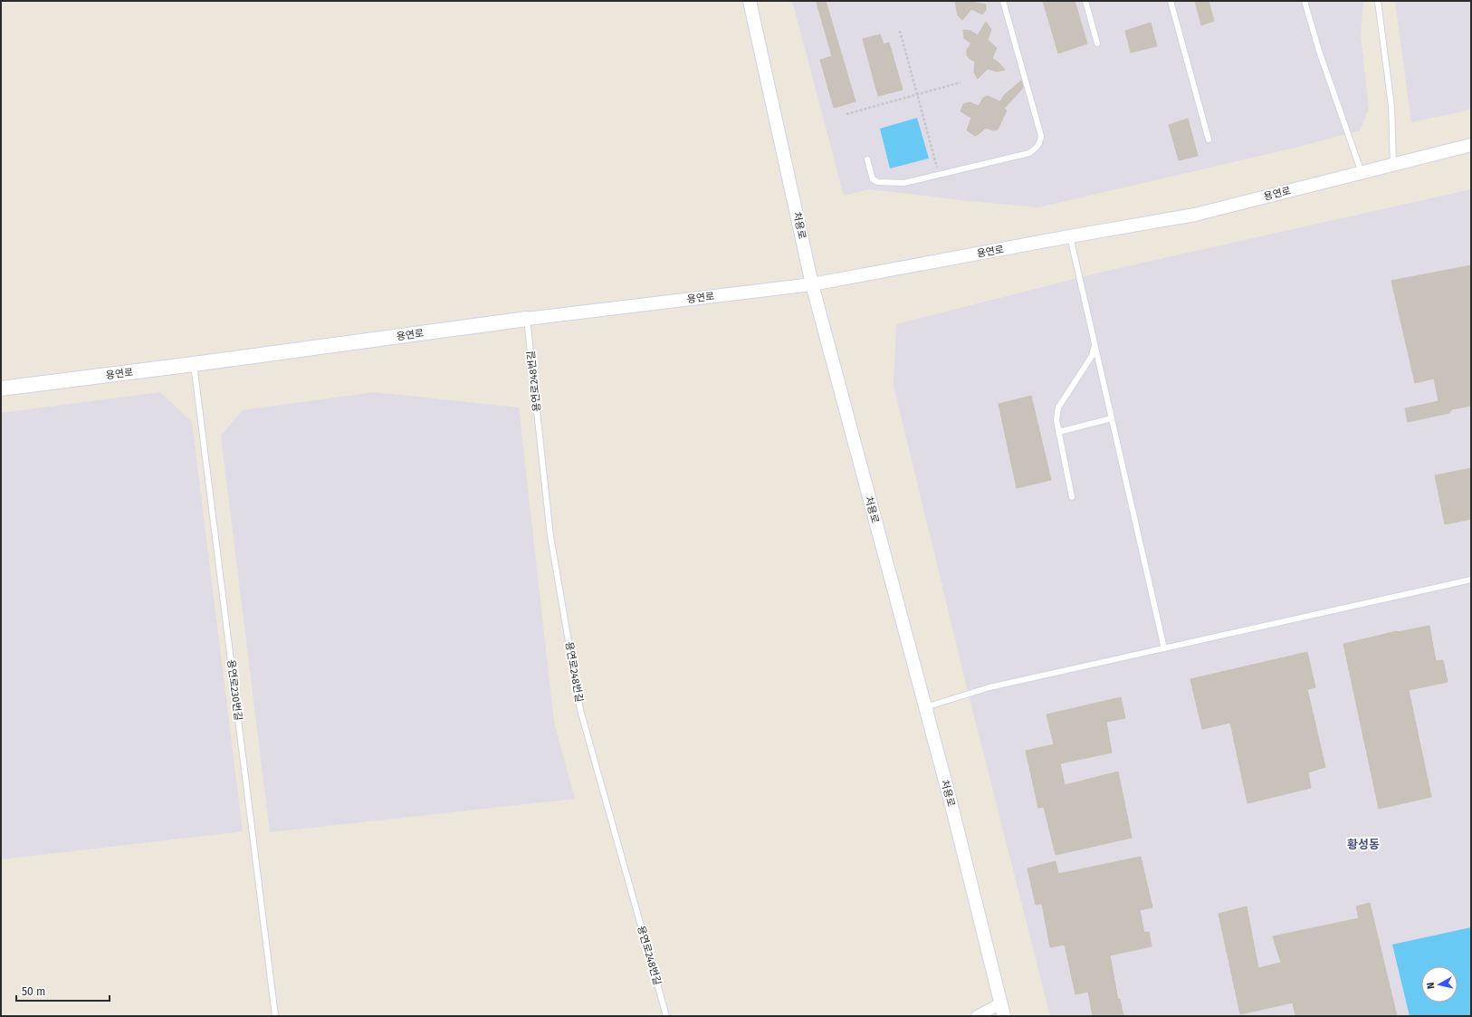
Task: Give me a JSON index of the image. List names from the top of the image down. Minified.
{"streets":{"main road":["용연로"],"street":["처용로"],"lane":["용연로248번길","용연로230번길"]},"crossings":[["용연로","처용로"],["용연로","용연로248번길"],["용연로","용연로230번길"]],"districts":["황성동"],"scale_bar":"50 m","north":"left"}
